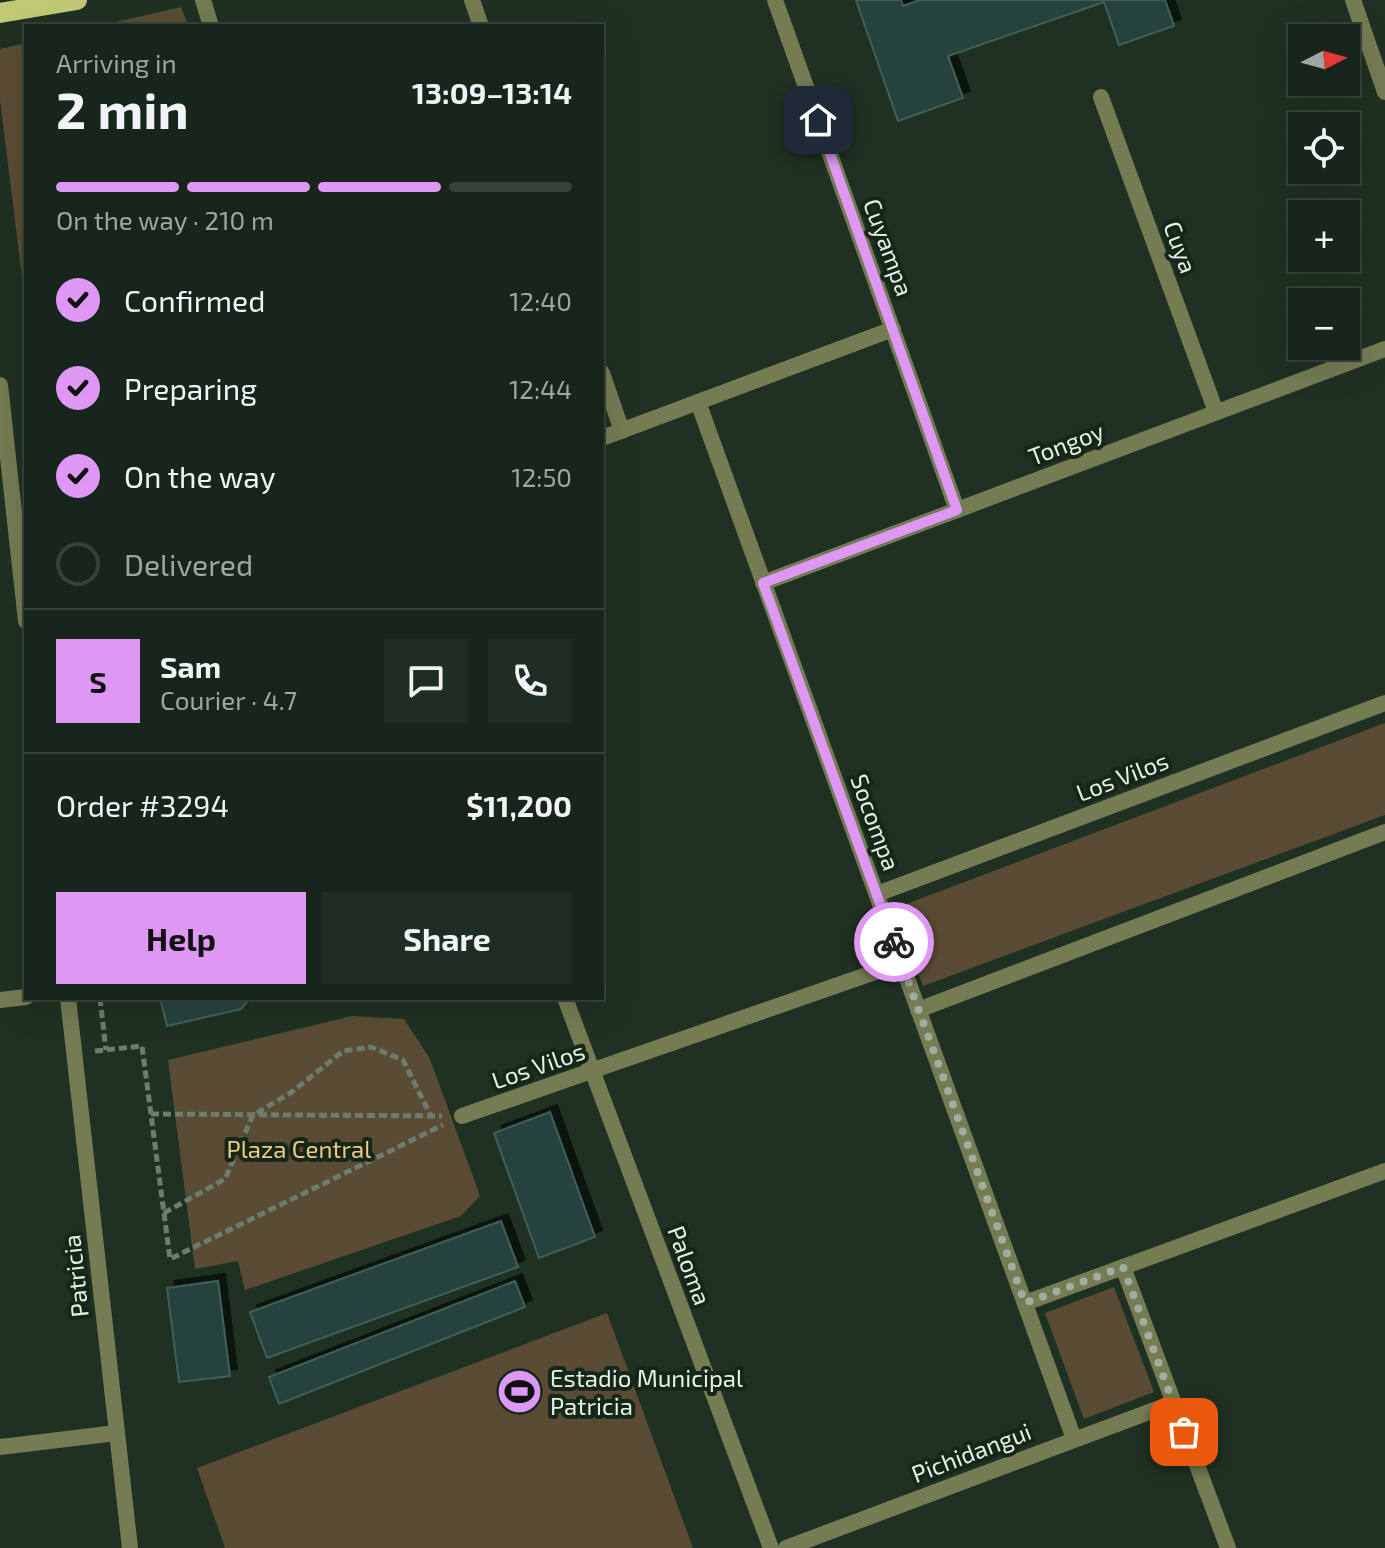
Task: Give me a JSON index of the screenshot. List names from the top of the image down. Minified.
{"streets":{"street":["Cuyampa","Cuya","Tongoy","Los Vilos","Socompa","Paloma","Patricia","Pichidangui"]},"crossings":[["Cuyampa","Tongoy"],["Cuya","Tongoy"],["Tongoy","Socompa"],["Los Vilos","Socompa"],["Los Vilos","Paloma"],["Socompa","Pichidangui"]],"parks":["Plaza Central"],"places":{"sports":["Estadio Municipal Patricia"]},"north":"right","page":{"map_buttons":["+","−"],"heading":["2 min","Arriving in","13:09–13:14"],"panel":["Sam","Courier · 4.7","Order #3294","$11,200"],"bar":"On the way · 210 m","list":[["Confirmed","12:40"],["Preparing","12:44"],["On the way","12:50"],"Delivered"],"round":"S","buttons":["Help","Share"]}}
